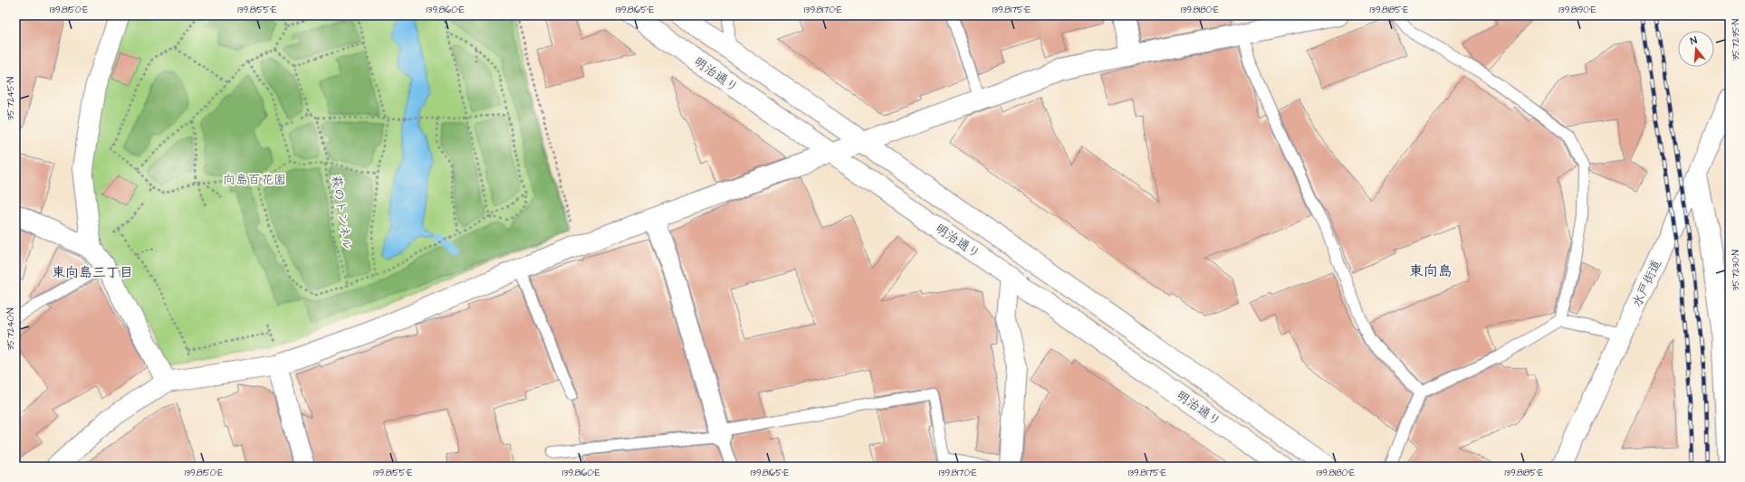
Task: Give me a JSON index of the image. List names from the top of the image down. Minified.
{"streets":{"main road":["明治通り","水戸街道"],"path":["萩のトンネル"]},"districts":["東向島","東向島三丁目"],"parks":["向島百花園"],"north":"top","coordinates":["139.8150°E","139.8155°E","139.8160°E","139.8165°E","139.8170°E","139.8175°E","139.8180°E","139.8185°E","139.8190°E","35.7235°N","35.7245°N","35.7230°N","35.7240°N"]}
